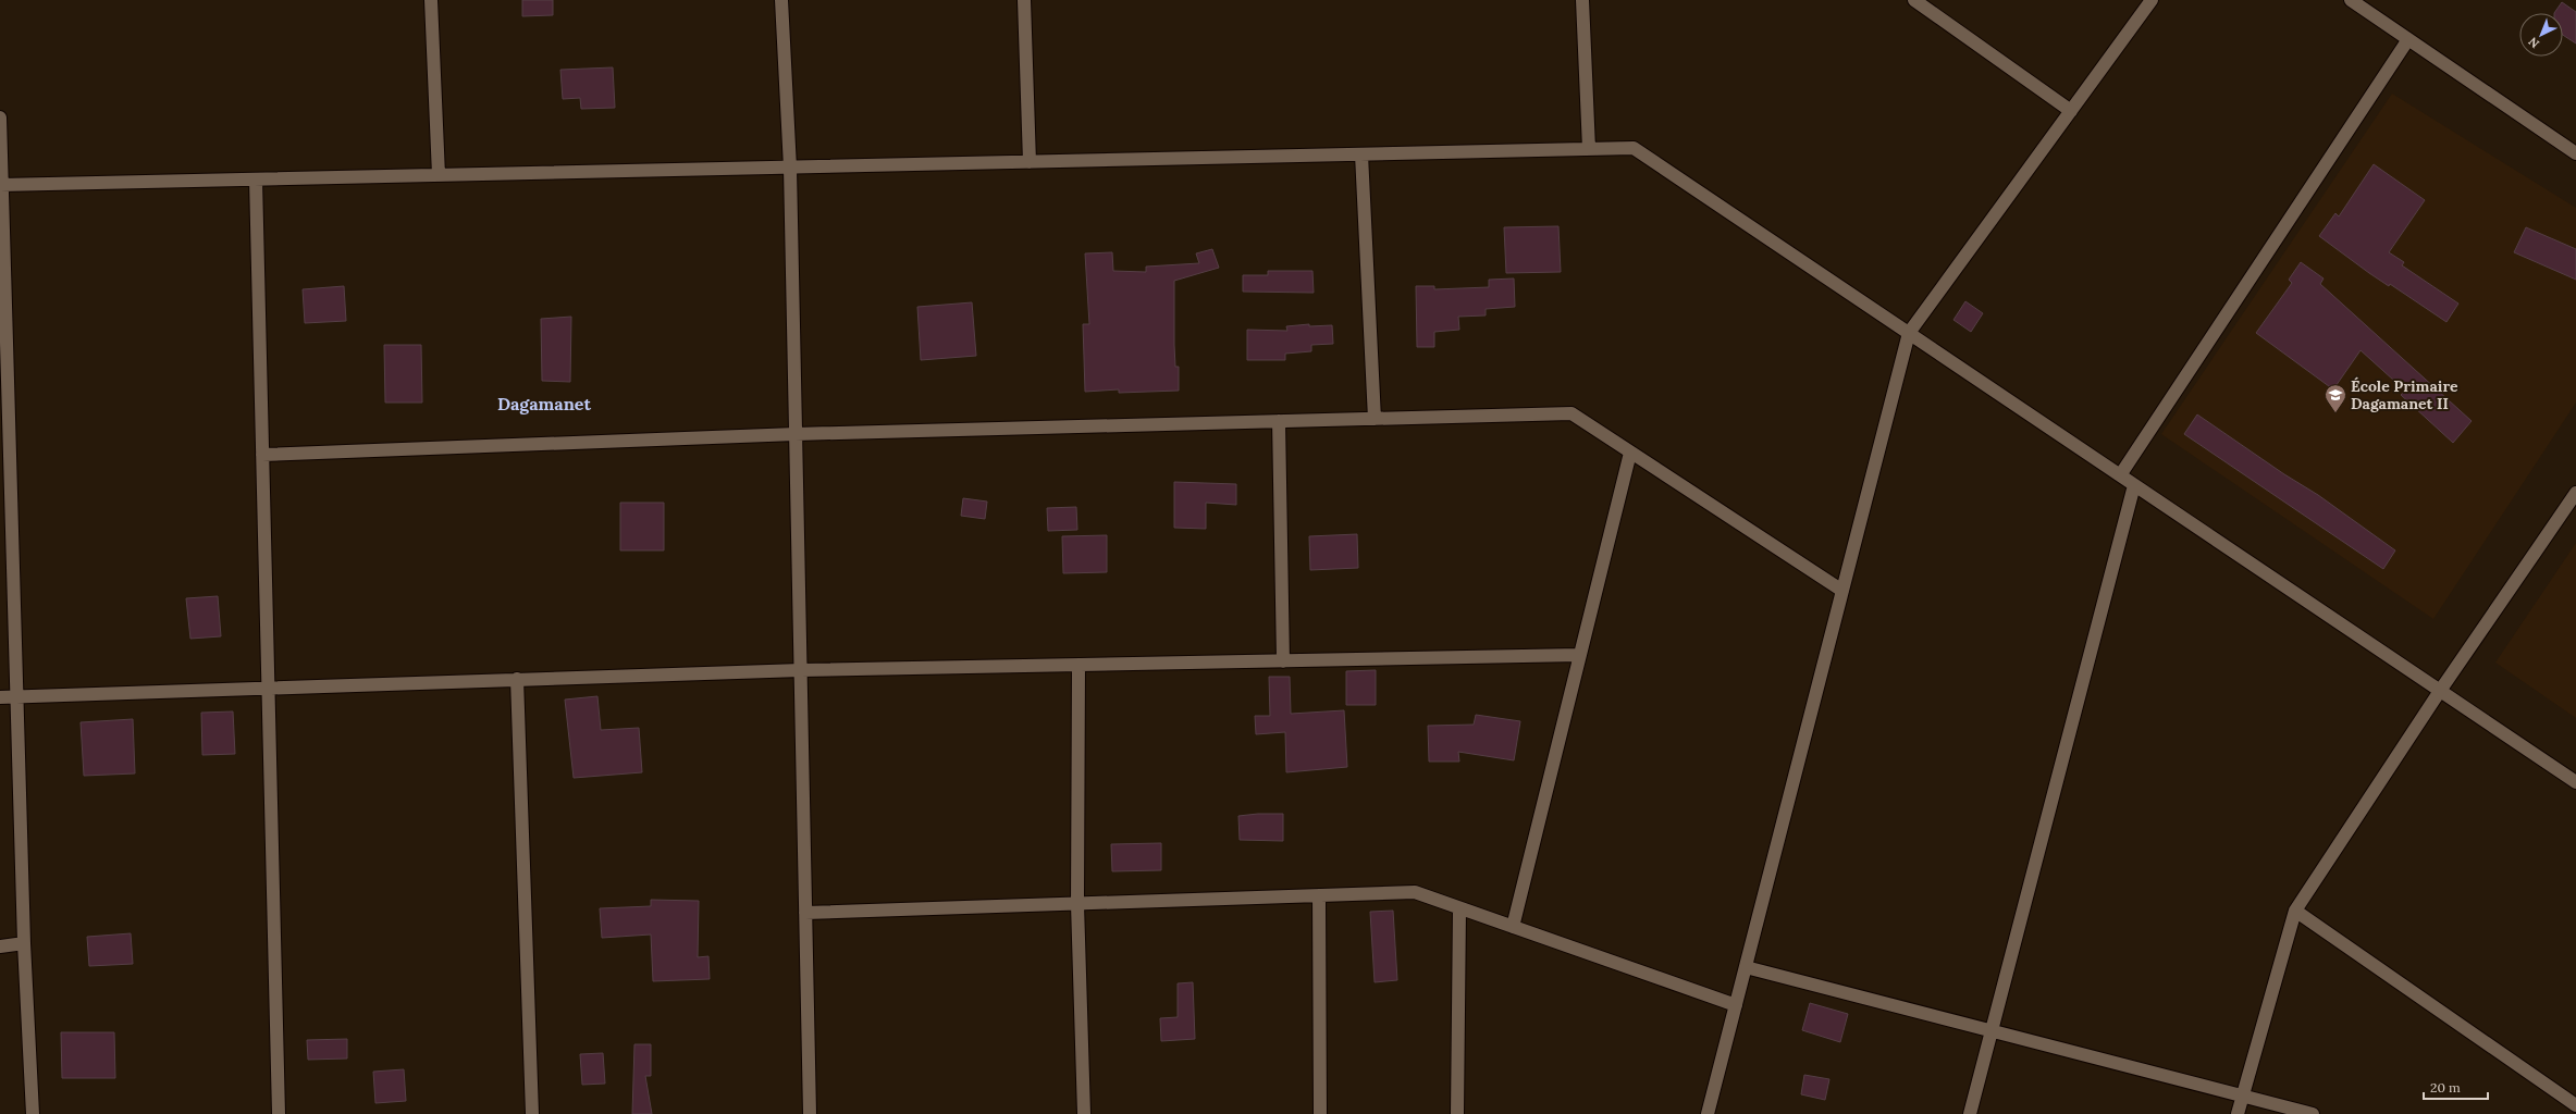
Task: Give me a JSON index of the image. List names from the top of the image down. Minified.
{"districts":["Dagamanet"],"places":{"school or university":["École Primaire Dagamanet II"]},"scale_bar":"20 m","north":"bottom left"}
